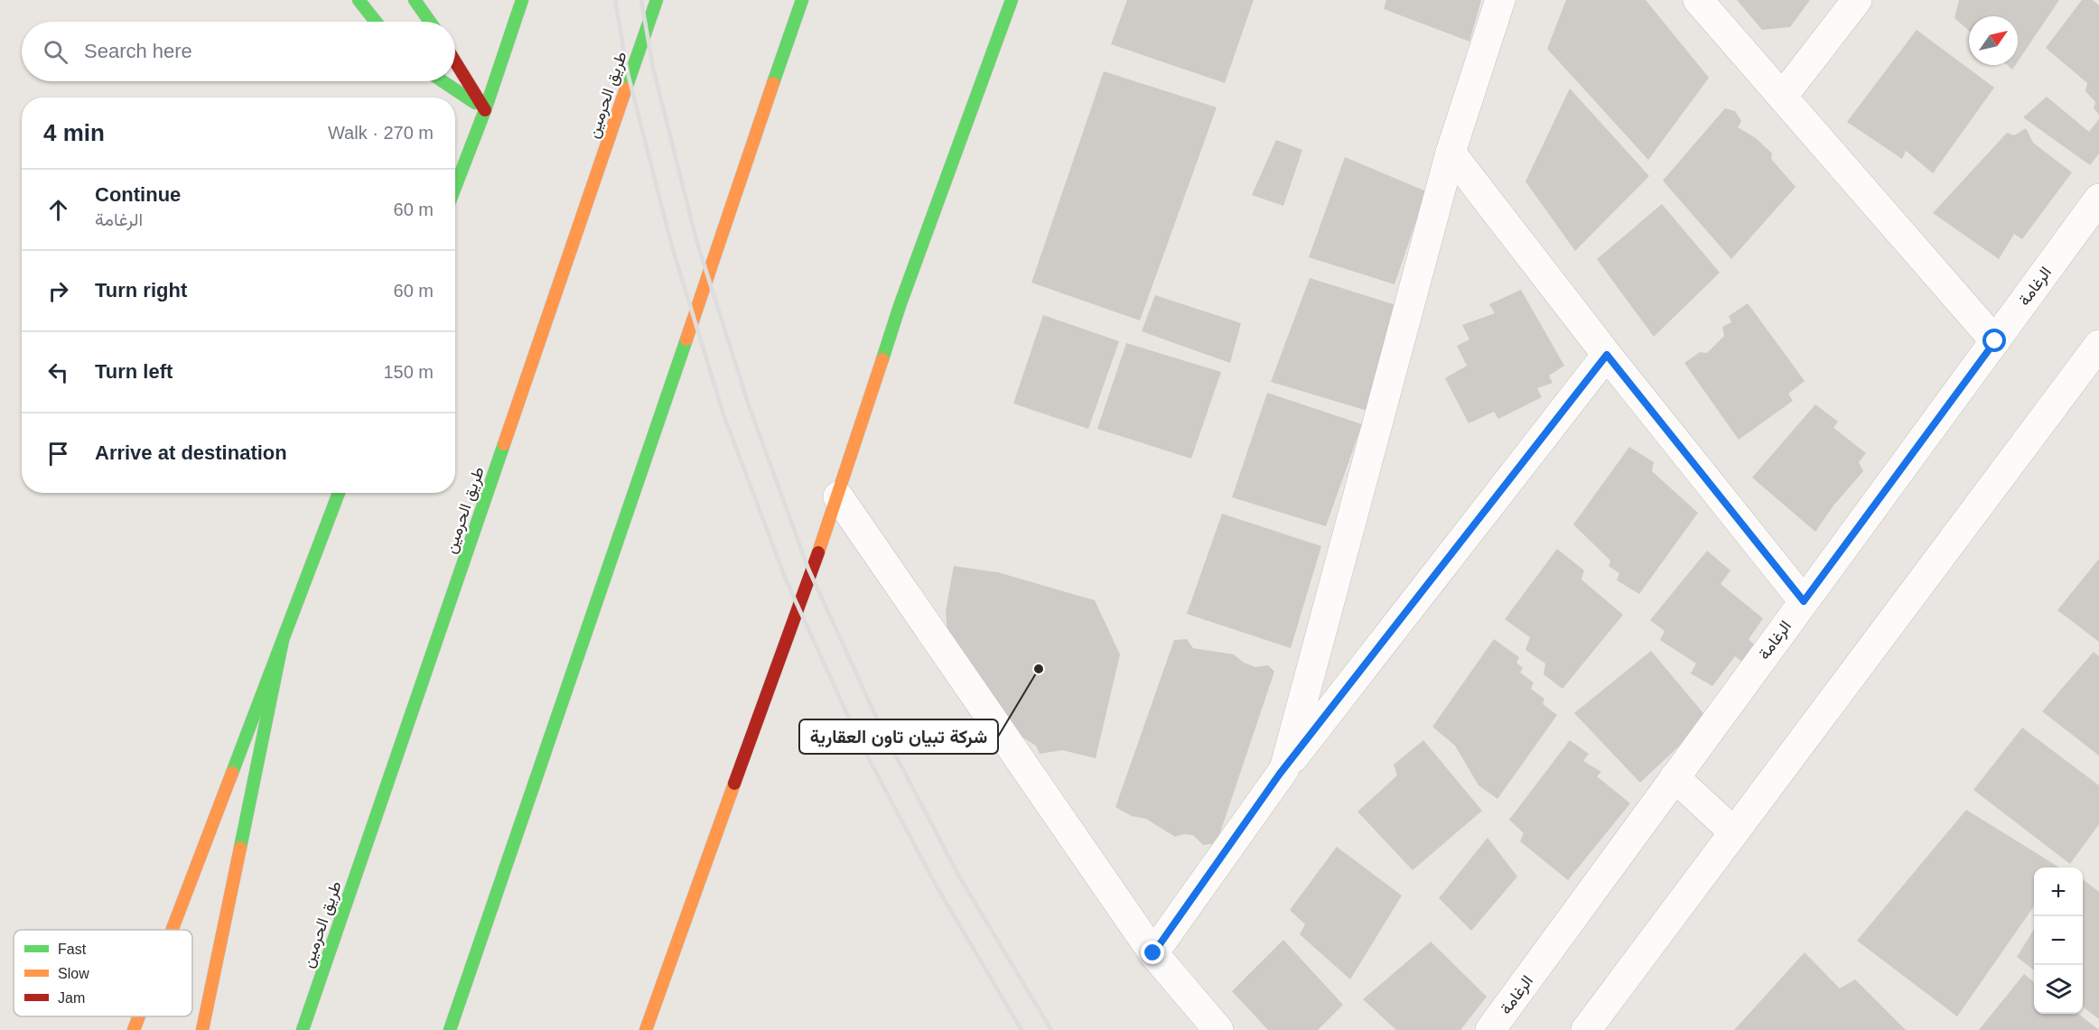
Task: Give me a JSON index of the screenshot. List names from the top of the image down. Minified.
{"streets":{"main road":["طريق الحرمين"],"street":["الرغامة"]},"places":["شركة تبيان تاون العقارية"],"legend":["Fast","Slow","Jam"],"north":"top right","page":{"search":"Search here","heading":["4 min","Walk · 270 m"],"list":[["Continue","الرغامة","60 m"],["Turn right","60 m"],["Turn left","150 m"],"Arrive at destination"],"map_buttons":["+","−"]}}
